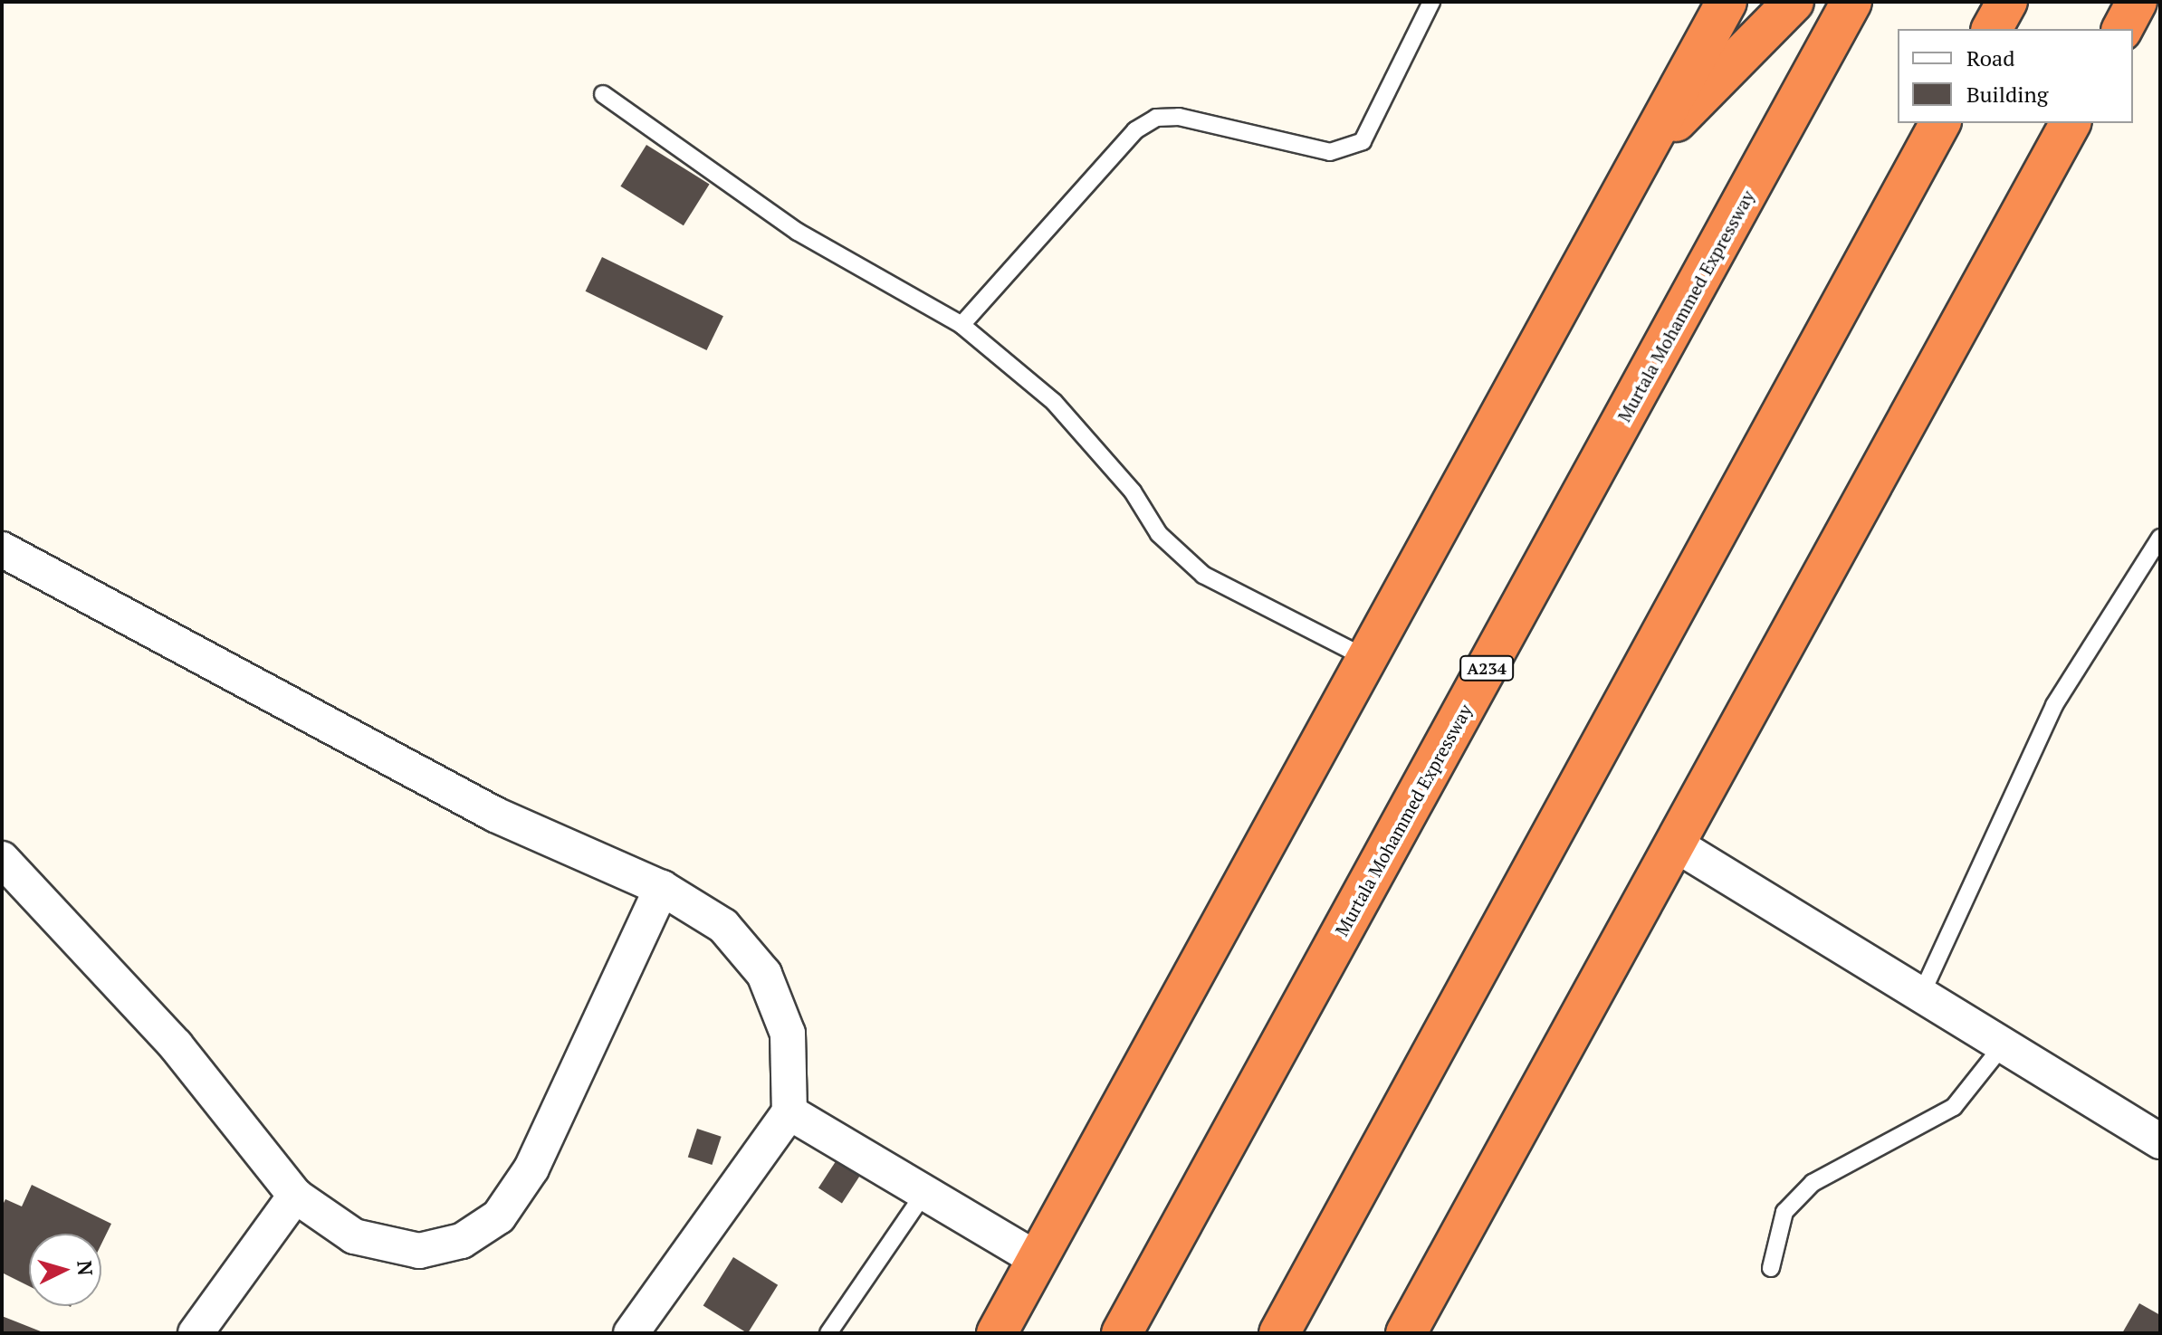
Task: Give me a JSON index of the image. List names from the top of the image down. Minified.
{"streets":{"highway":["Murtala Mohammed Expressway","A234"]},"legend":["Road","Building"],"north":"right"}
